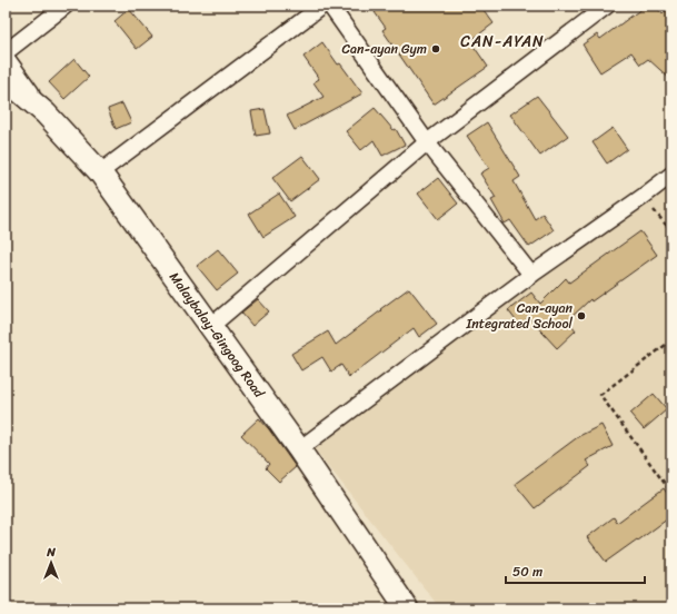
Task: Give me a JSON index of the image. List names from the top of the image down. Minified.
{"streets":{"main road":["Malaybalay-Gingoog Road"]},"districts":["CAN-AYAN"],"places":["Can-ayan Gym","Can-ayan Integrated School"],"scale_bar":"50 m","north":"top"}
